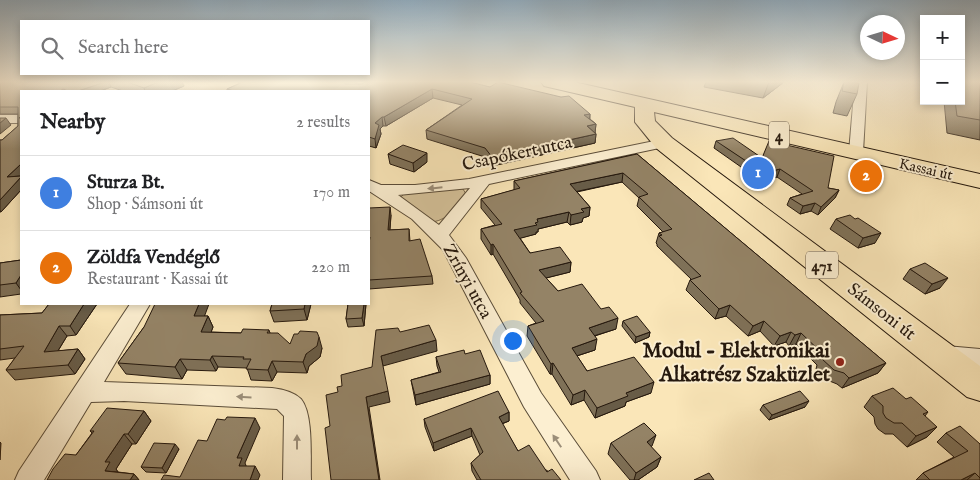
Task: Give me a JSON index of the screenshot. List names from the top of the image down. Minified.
{"streets":{"main road":["4","Kassai út","471","Sámsoni út"],"street":["Csapókert utca","Zrínyi utca"]},"crossings":[["Csapókert utca","Zrínyi utca"],["Csapókert utca","Sámsoni út"]],"one_way":["Csapókert utca","Zrínyi utca"],"places":["Modul - Elektronikai Alkatrész Szaküzlet"],"north":"right","page":{"map_buttons":["+","−"],"search":"Search here","heading":["Nearby","2 results"],"pins":["1","2"],"list":[{"mark":"1","name":"Sturza Bt.","note":"Shop · Sámsoni út","value":"170 m"},{"mark":"2","name":"Zöldfa Vendéglő","note":"Restaurant · Kassai út","value":"220 m"}]}}
